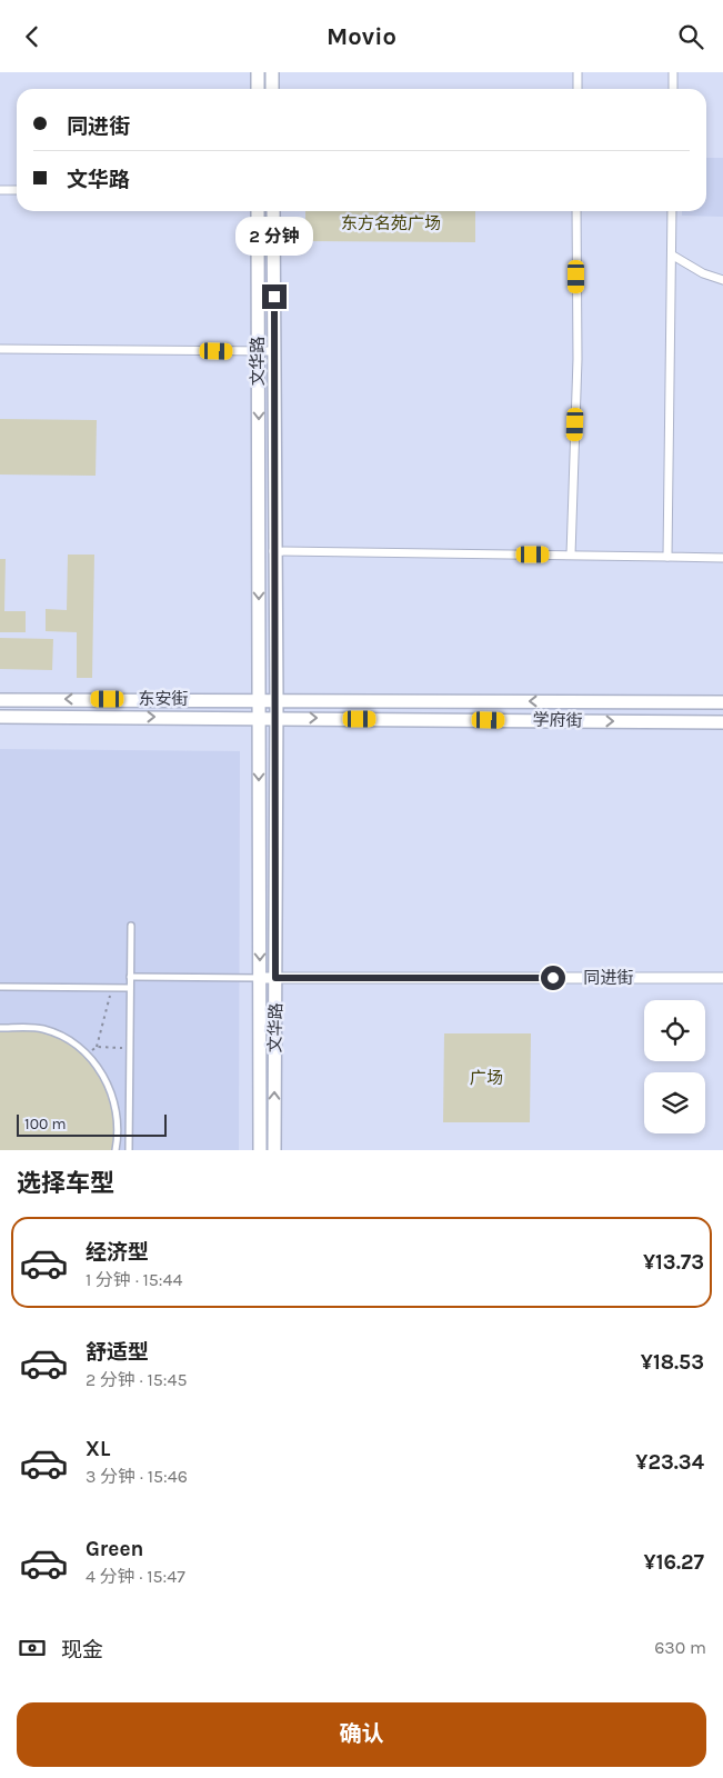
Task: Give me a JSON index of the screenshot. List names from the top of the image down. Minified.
{"streets":{"main road":["文华路","东安街","学府街"],"street":["同进街"]},"crossings":[["文华路","东安街"],["文华路","学府街"],["文华路","同进街"],["东安街","学府街"]],"parks":["东方名苑广场","广场"],"scale_bar":"100 m","page":{"header":"Movio","banner":["同进街","文华路"],"bubble":"2 分钟","scale":"100 m","heading":"选择车型","list":[{"name":"经济型","note":"1 分钟 · 15:44","value":"¥13.73"},{"name":"舒适型","note":"2 分钟 · 15:45","value":"¥18.53"},{"name":"XL","note":"3 分钟 · 15:46","value":"¥23.34"},{"name":"Green","note":"4 分钟 · 15:47","value":"¥16.27"}],"pay":["现金","630 m"],"buttons":"确认"}}
